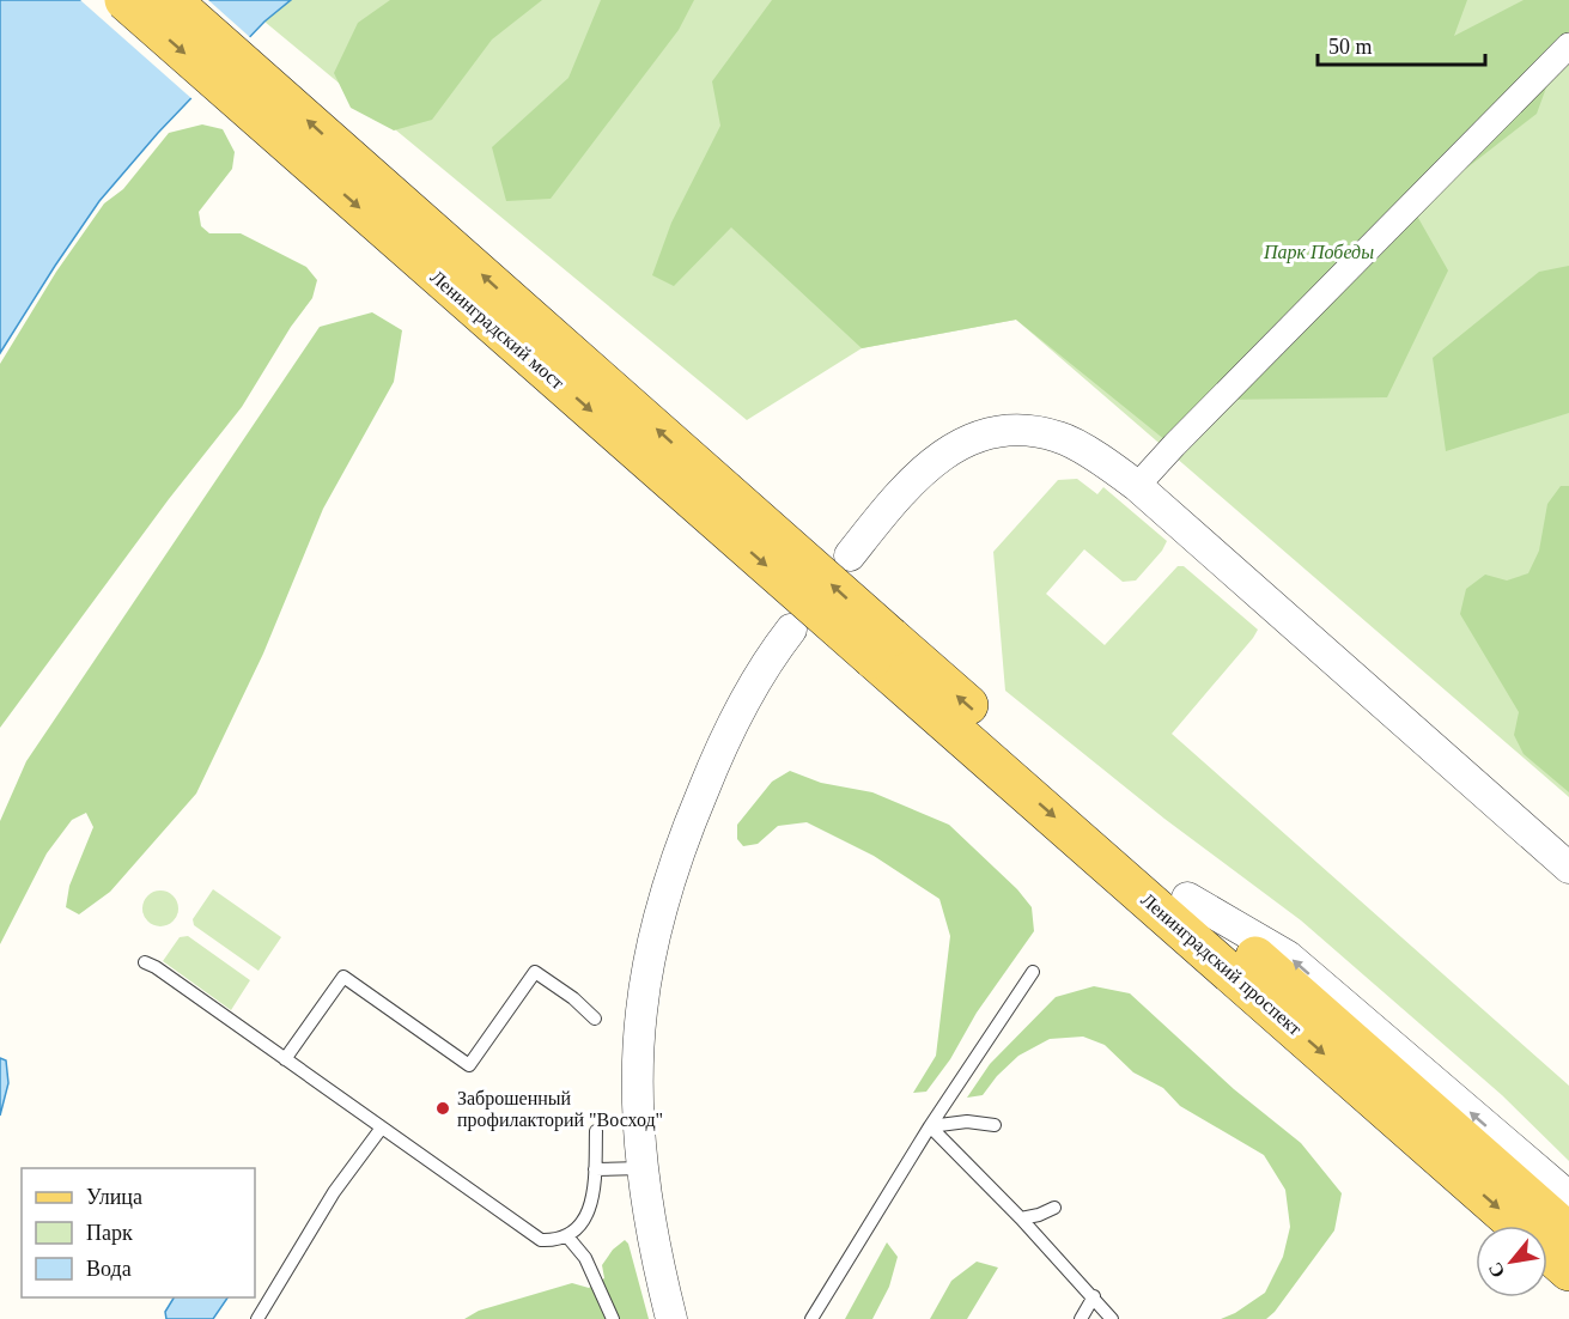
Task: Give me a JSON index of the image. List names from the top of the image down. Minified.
{"streets":{"main road":["Ленинградский мост","Ленинградский проспект"]},"crossings":[["Ленинградский мост","Ленинградский проспект"]],"parks":["Парк Победы"],"places":["Заброшенный профилакторий \"Восход\""],"legend":["Улица","Парк","Вода"],"scale_bar":"50 m","north":"bottom left"}
